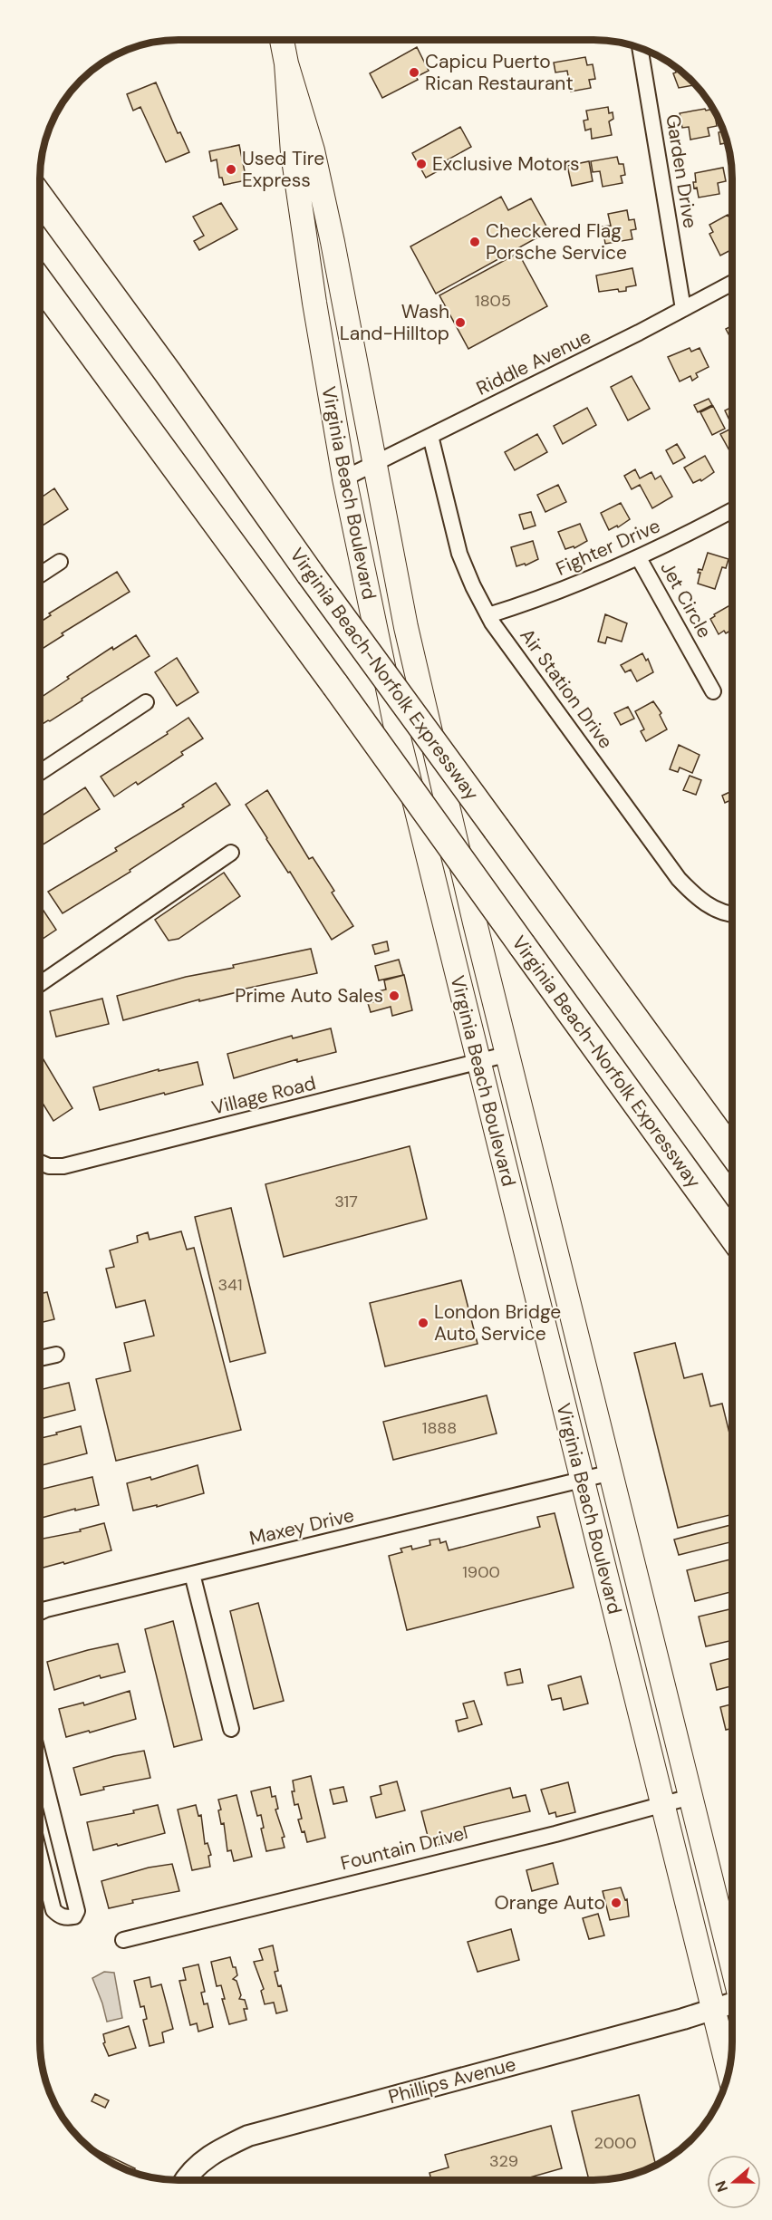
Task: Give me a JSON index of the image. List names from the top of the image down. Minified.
{"streets":{"highway":["Virginia Beach-Norfolk Expressway"],"main road":["Virginia Beach Boulevard"],"street":["Garden Drive","Riddle Avenue","Fighter Drive","Jet Circle","Air Station Drive","Village Road","Maxey Drive","Fountain Drive","Phillips Avenue"]},"crossings":[["Garden Drive","Riddle Avenue"],["Riddle Avenue","Virginia Beach Boulevard"],["Riddle Avenue","Air Station Drive"],["Virginia Beach Boulevard","Village Road"],["Virginia Beach Boulevard","Maxey Drive"],["Virginia Beach Boulevard","Fountain Drive"],["Virginia Beach Boulevard","Phillips Avenue"],["Fighter Drive","Jet Circle"],["Fighter Drive","Air Station Drive"]],"places":["Capicu Puerto Rican Restaurant","Exclusive Motors","Used Tire Express","Checkered Flag Porsche Service","Wash Land-Hilltop","Prime Auto Sales","London Bridge Auto Service","Orange Auto"],"house_numbers":["1805","317","341","1888","1900","2000","329"],"north":"left"}
